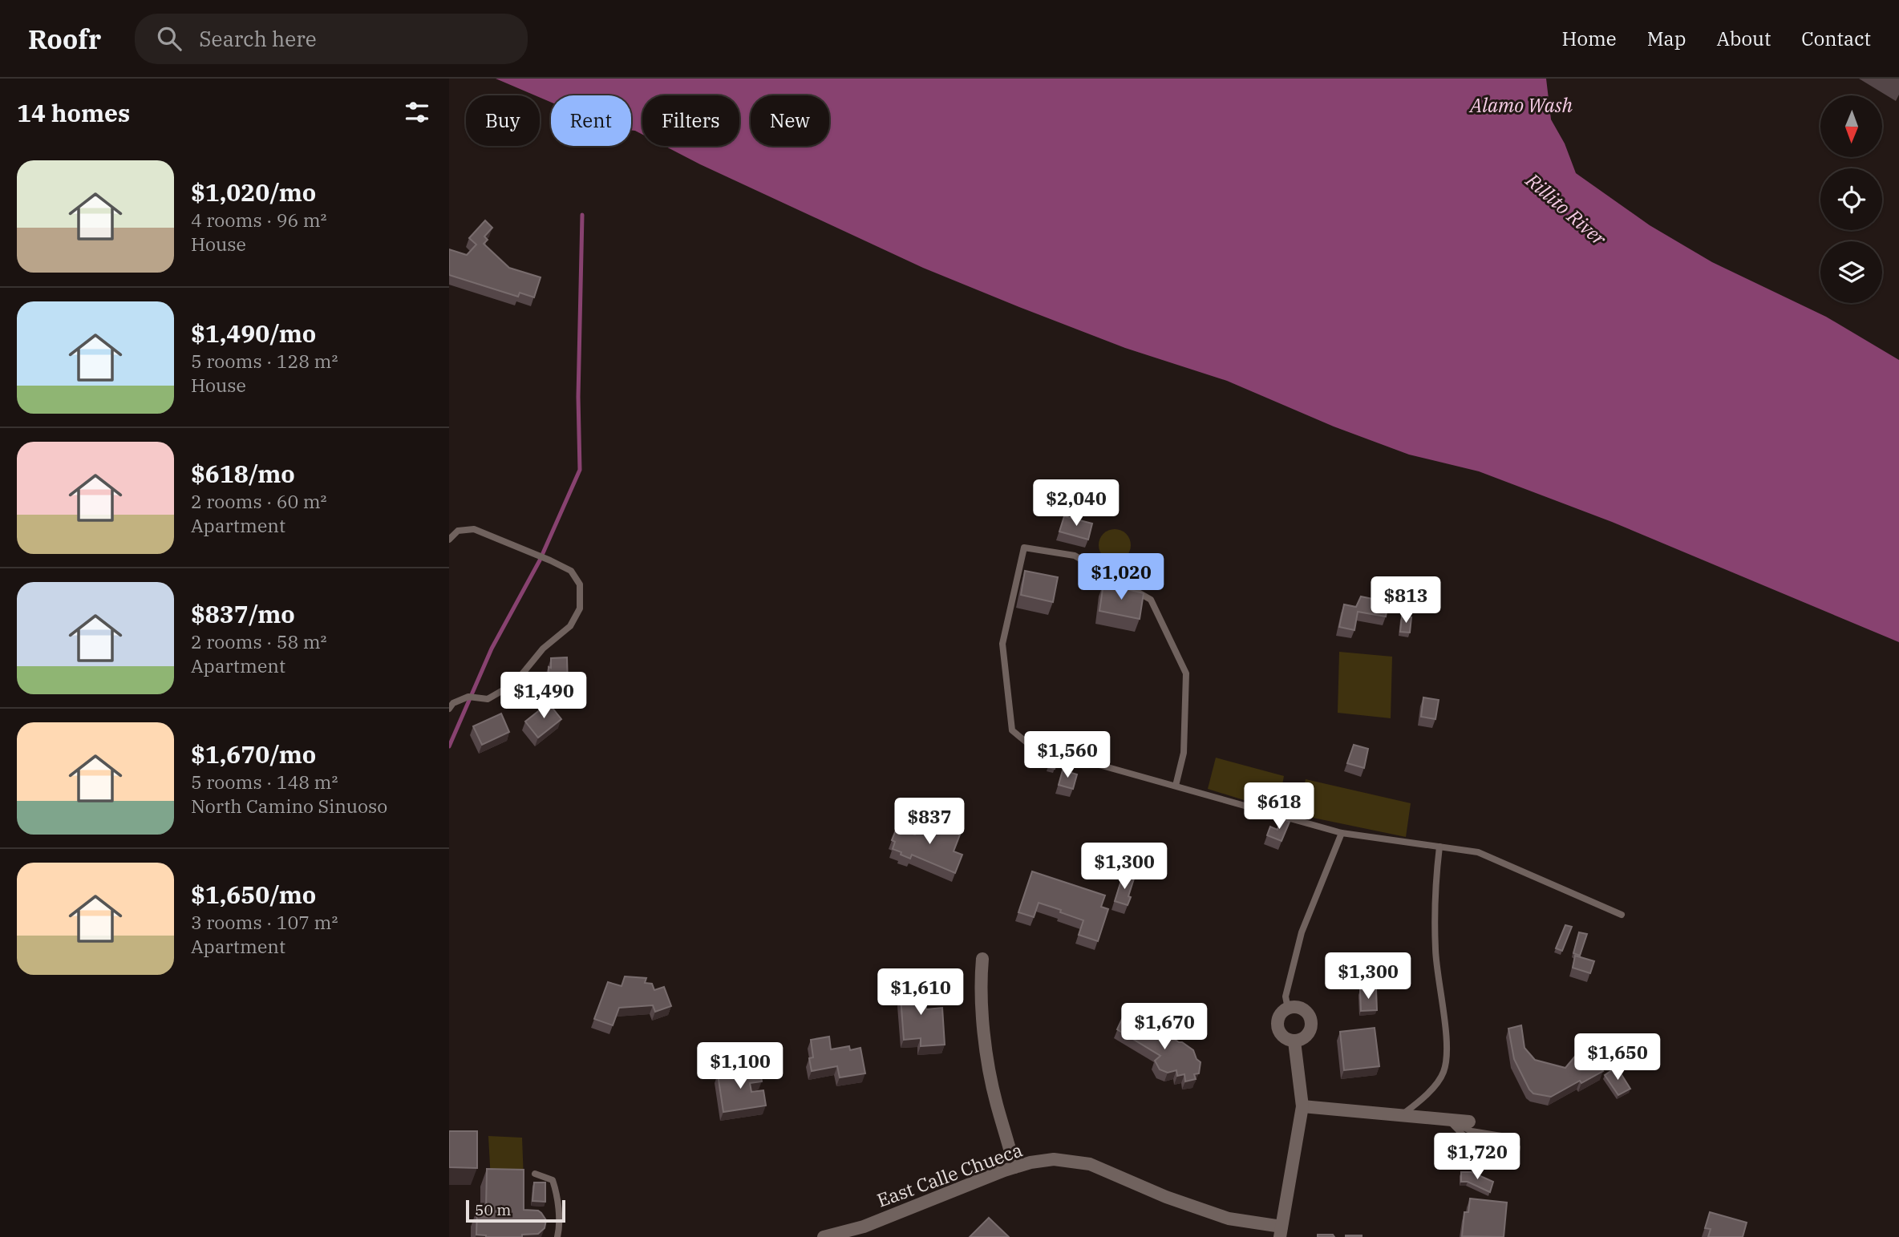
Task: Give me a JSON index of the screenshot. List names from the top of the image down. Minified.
{"streets":{"street":["East Calle Chueca"]},"water":["Alamo Wash","Rillito River"],"scale_bar":"50 m","north":"bottom","page":{"header":"Roofr","search":"Search here","nav":["Home","Map","About","Contact"],"heading":"14 homes","chip":["Buy","Rent","Filters","New"],"list":[{"name":"$1,020/mo","note":"4 rooms · 96 m² · House"},{"name":"$1,490/mo","note":"5 rooms · 128 m² · House"},{"name":"$618/mo","note":"2 rooms · 60 m² · Apartment"},{"name":"$837/mo","note":"2 rooms · 58 m² · Apartment"},{"name":"$1,670/mo","note":"5 rooms · 148 m² · North Camino Sinuoso"},{"name":"$1,650/mo","note":"3 rooms · 107 m² · Apartment"}],"price":["$2,040","$1,020","$813","$1,490","$1,560","$618","$837","$1,300","$1,300","$1,610","$1,670","$1,650","$1,100","$1,720"],"scale":"50 m"}}
